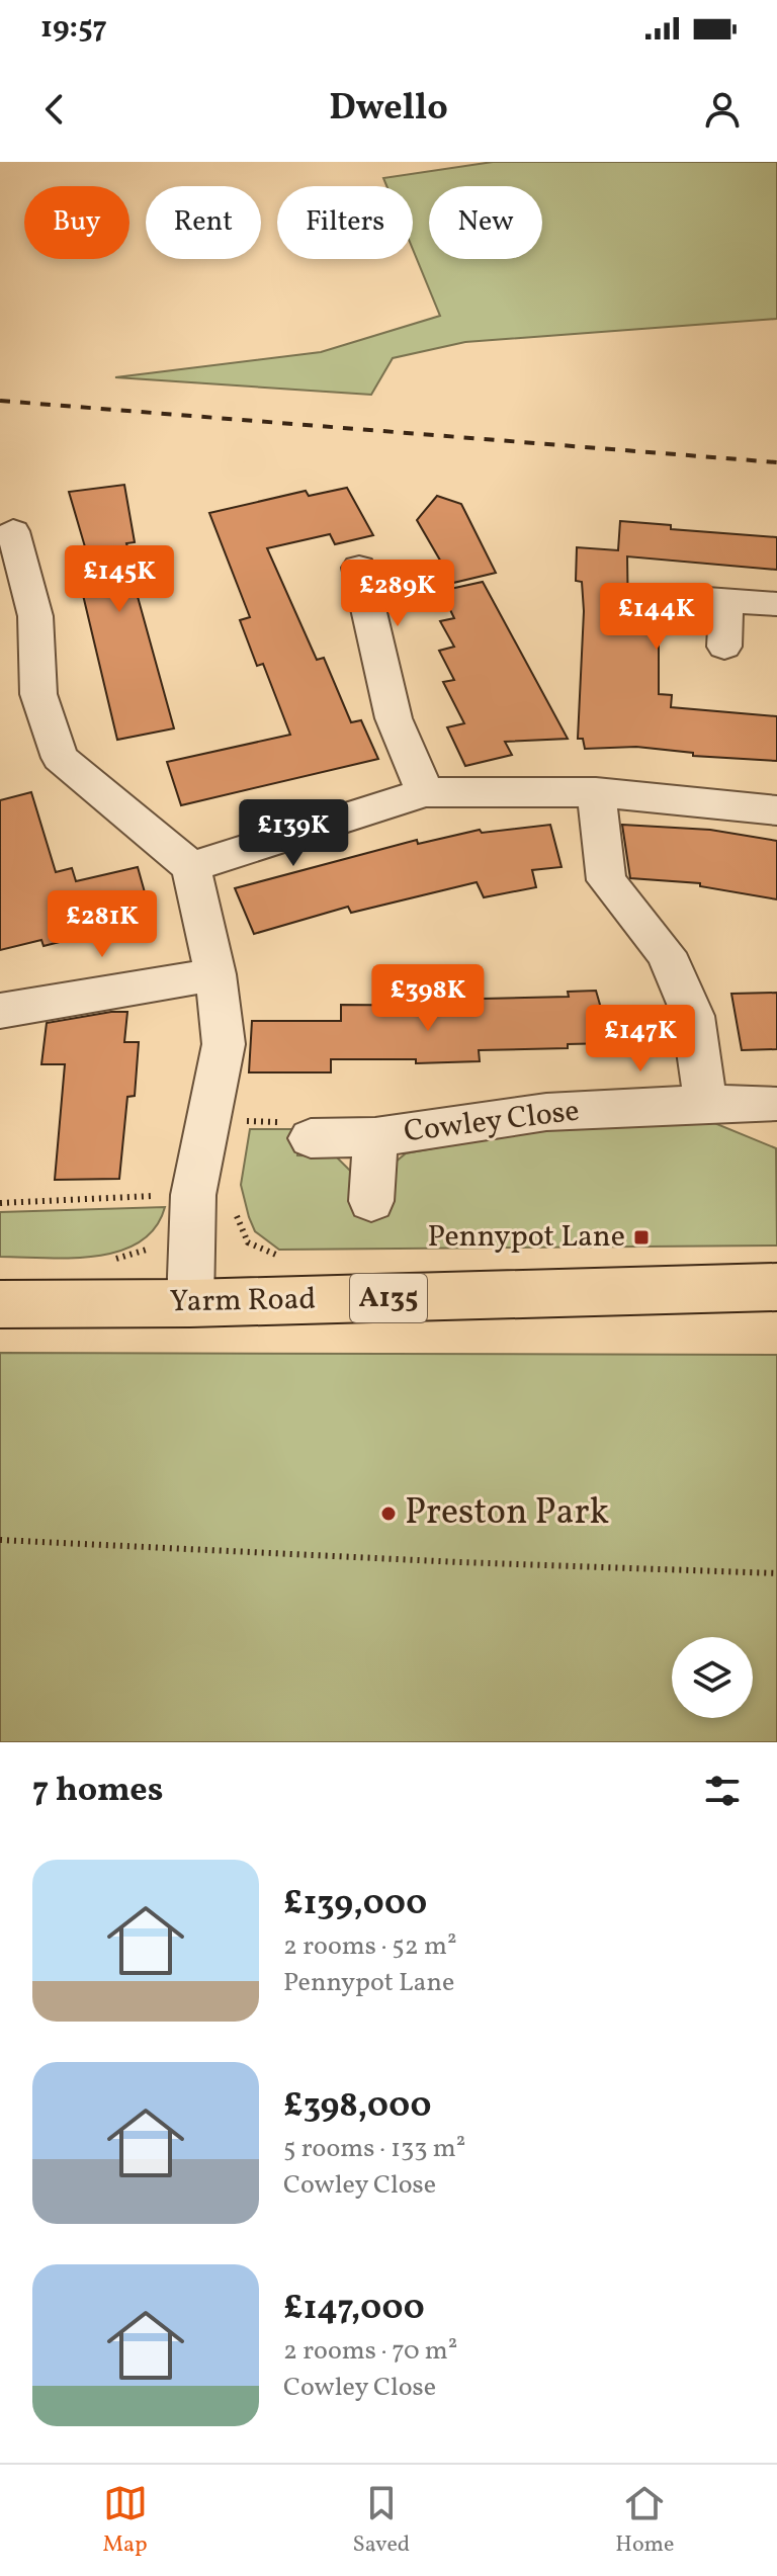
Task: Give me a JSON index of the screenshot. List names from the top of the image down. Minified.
{"streets":{"main road":["A135","Yarm Road"],"street":["Cowley Close"]},"places":{"transit":["Pennypot Lane"],"other":["Preston Park"]},"page":{"status":"19:57","header":"Dwello","chip":["Buy","Rent","Filters","New"],"price":["£145K","£289K","£144K","£139K","£281K","£398K","£147K"],"heading":"7 homes","list":[{"name":"£139,000","note":"2 rooms · 52 m² · Pennypot Lane"},{"name":"£398,000","note":"5 rooms · 133 m² · Cowley Close"},{"name":"£147,000","note":"2 rooms · 70 m² · Cowley Close"}],"tabs":["Map","Saved","Home"]}}
